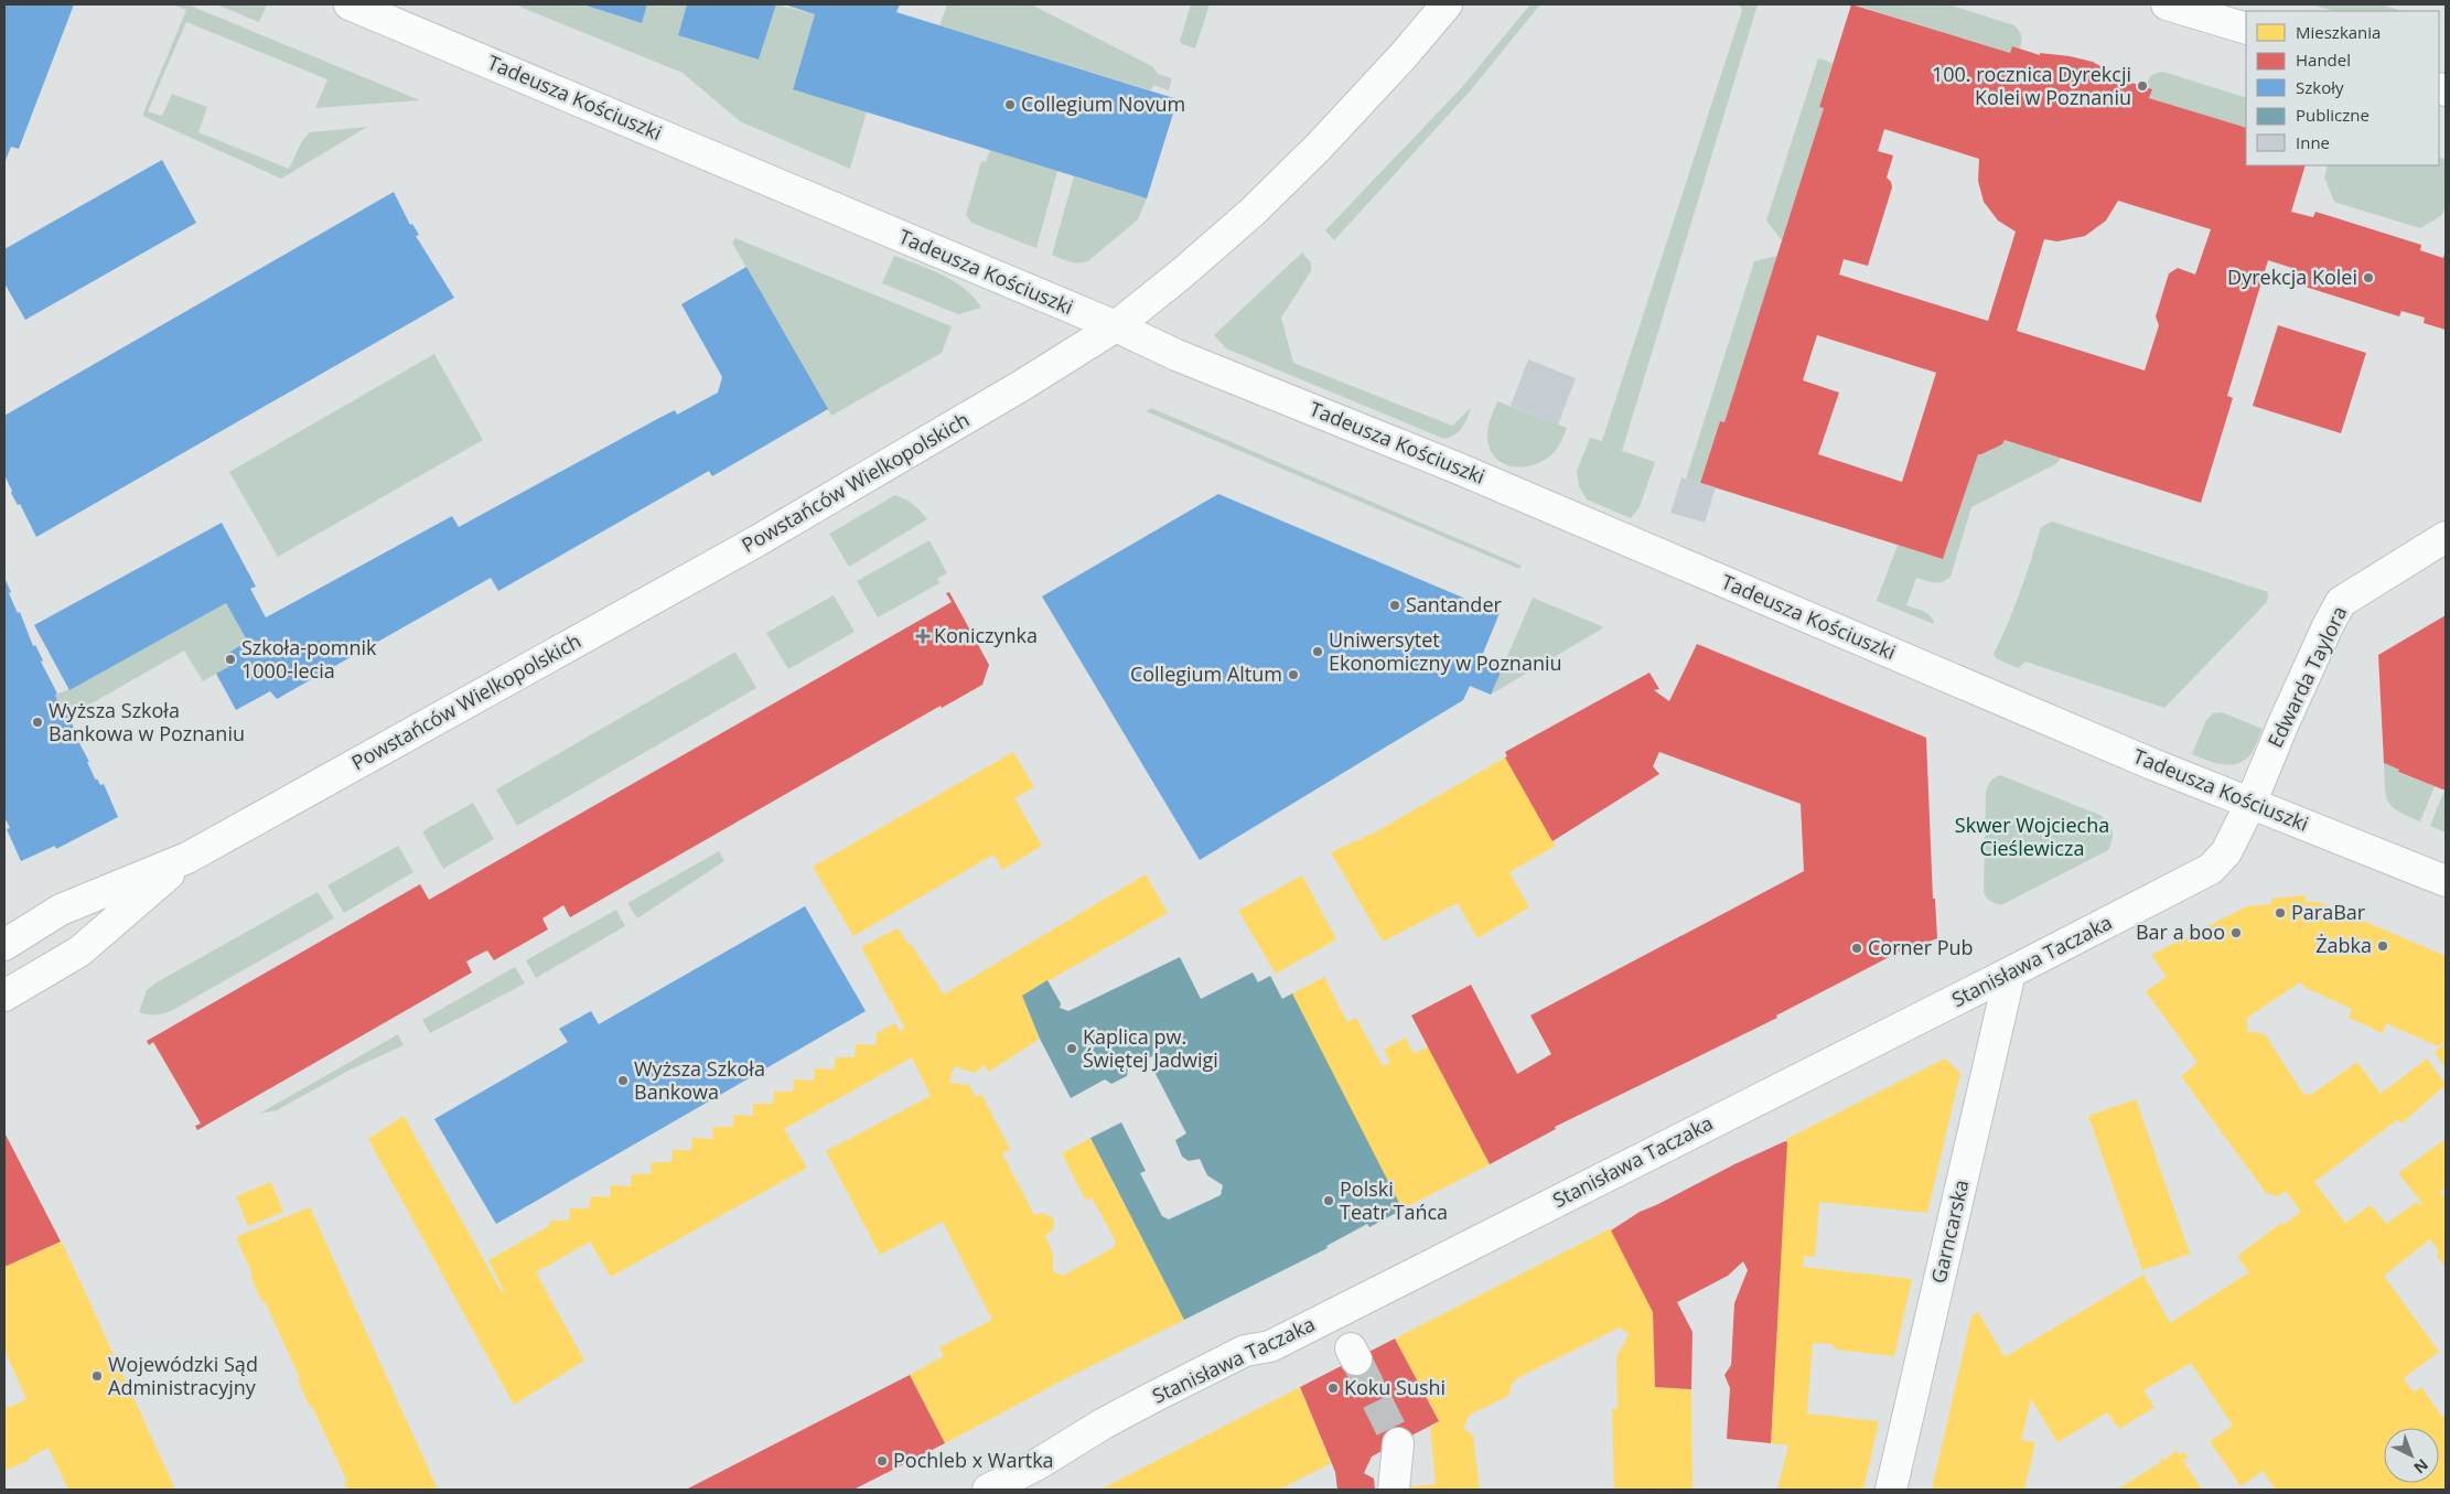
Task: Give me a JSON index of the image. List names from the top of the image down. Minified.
{"streets":{"street":["Tadeusza Kościuszki","Powstańców Wielkopolskich","Edwarda Taylora","Stanisława Taczaka","Garncarska"]},"crossings":[["Tadeusza Kościuszki","Powstańców Wielkopolskich"],["Tadeusza Kościuszki","Edwarda Taylora"],["Tadeusza Kościuszki","Stanisława Taczaka"],["Edwarda Taylora","Stanisława Taczaka"],["Stanisława Taczaka","Garncarska"]],"parks":["Skwer Wojciecha Cieślewicza"],"places":{"other":["100. rocznica Dyrekcji Kolei w Poznaniu","Collegium Novum","Dyrekcja Kolei","Santander","Uniwersytet Ekonomiczny w Poznaniu","Szkoła-pomnik 1000-lecia","Collegium Altum","Wyższa Szkoła Bankowa w Poznaniu","ParaBar","Bar a boo","Żabka","Corner Pub","Kaplica pw. Świętej Jadwigi","Wyższa Szkoła Bankowa","Polski Teatr Tańca","Wojewódzki Sąd Administracyjny","Koku Sushi","Pochleb x Wartka"],"health":["Koniczynka"]},"legend":["Mieszkania","Handel","Szkoły","Publiczne","Inne"],"north":"bottom right"}
